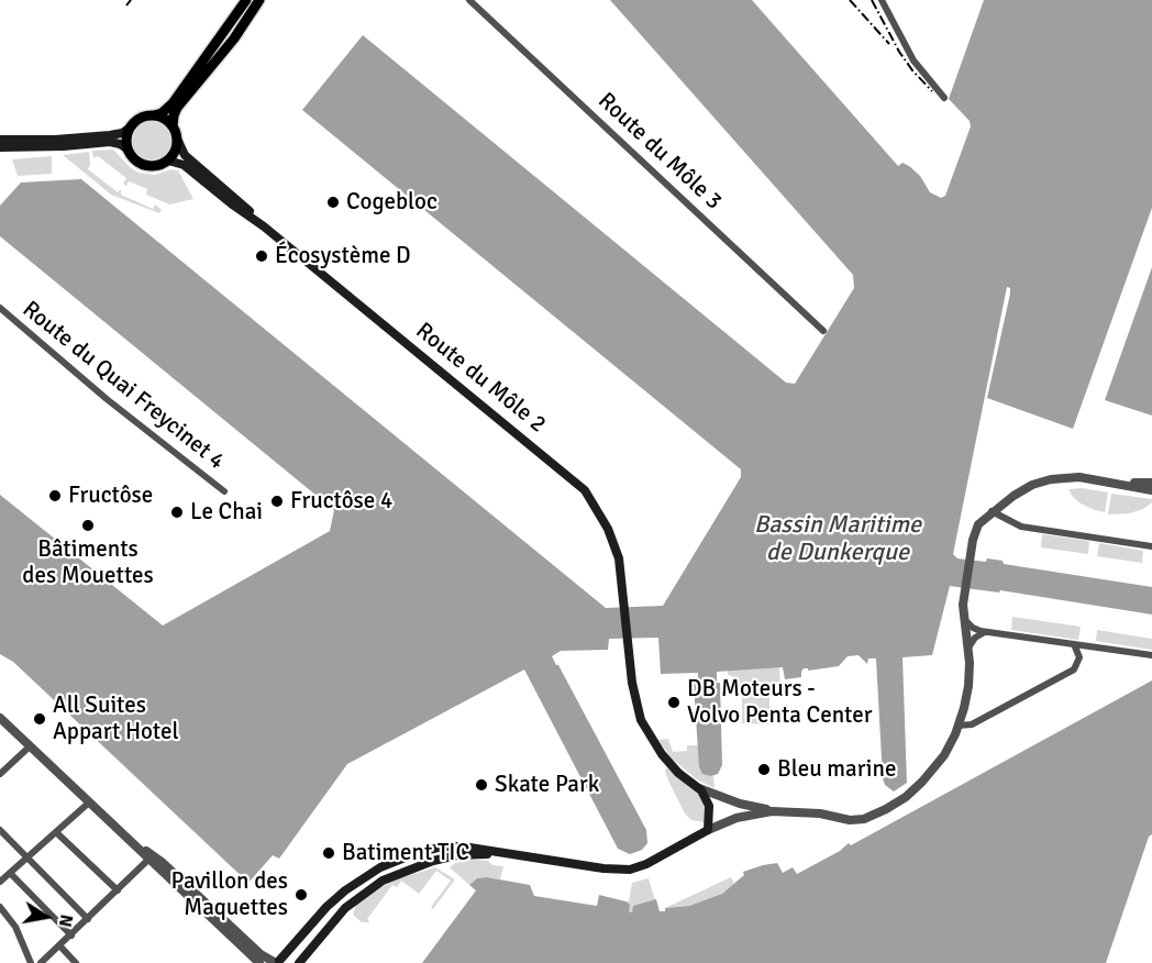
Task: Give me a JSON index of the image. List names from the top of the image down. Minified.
{"streets":{"main road":["Route du Môle 2"],"street":["Route du Môle 3","Route du Quai Freycinet 4"]},"water":["Bassin Maritime de Dunkerque"],"places":["Cogebloc","Écosystème D","Fructôse","Fructôse 4","Le Chai","Bâtiments des Mouettes","DB Moteurs - Volvo Penta Center","All Suites Appart Hotel","Bleu marine","Skate Park","Batiment TIC","Pavillon des Maquettes"],"north":"right"}
